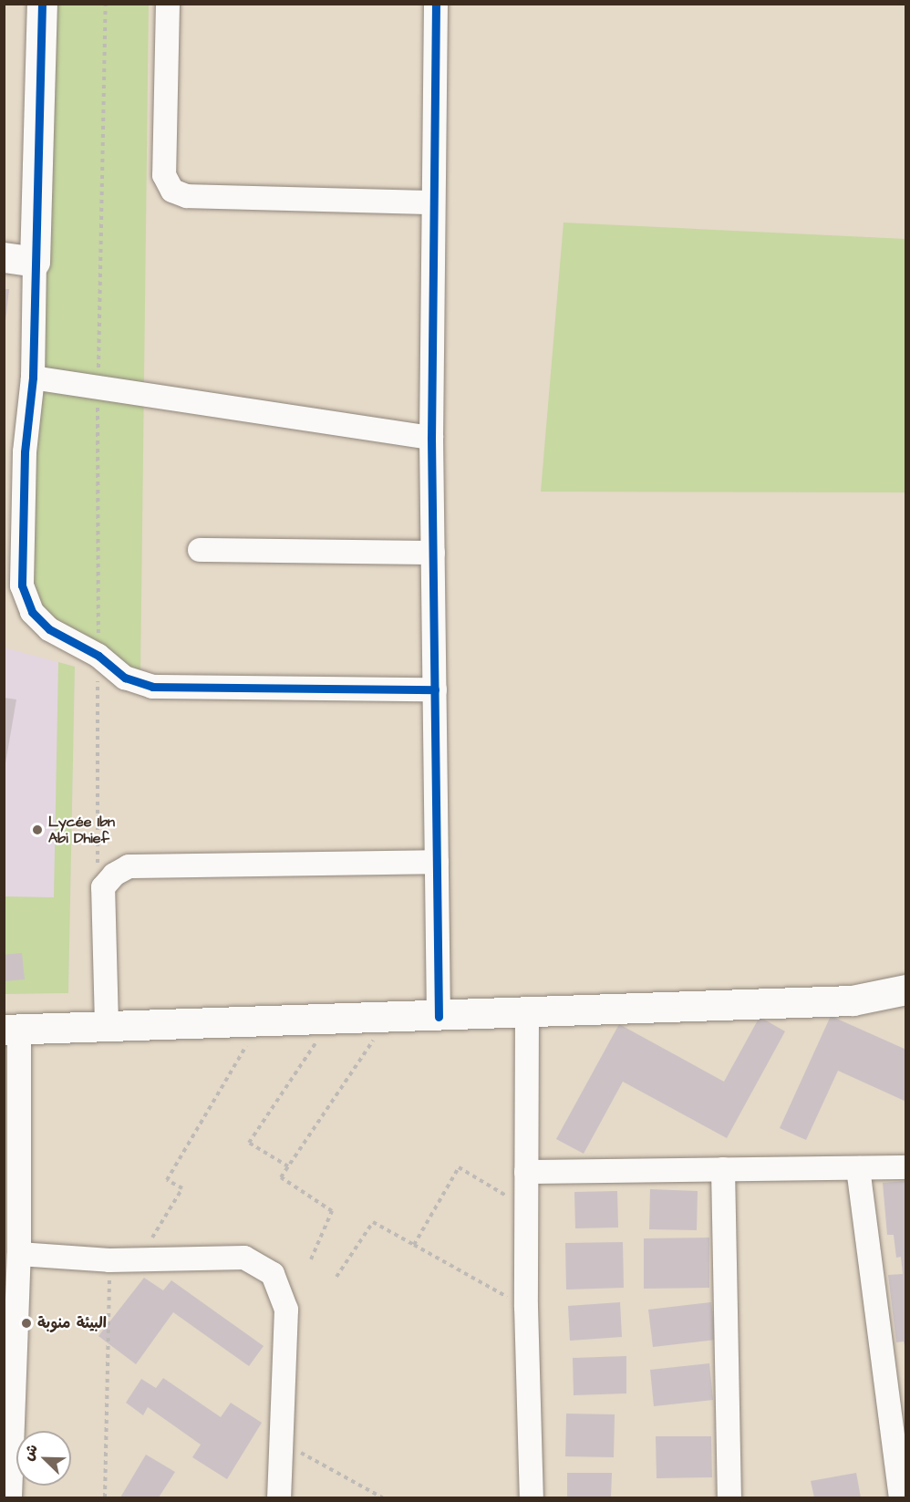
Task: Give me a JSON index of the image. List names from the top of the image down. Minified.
{"places":["Lycée Ibn Abi Dhief","البيئة منوبة"],"north":"top left"}
